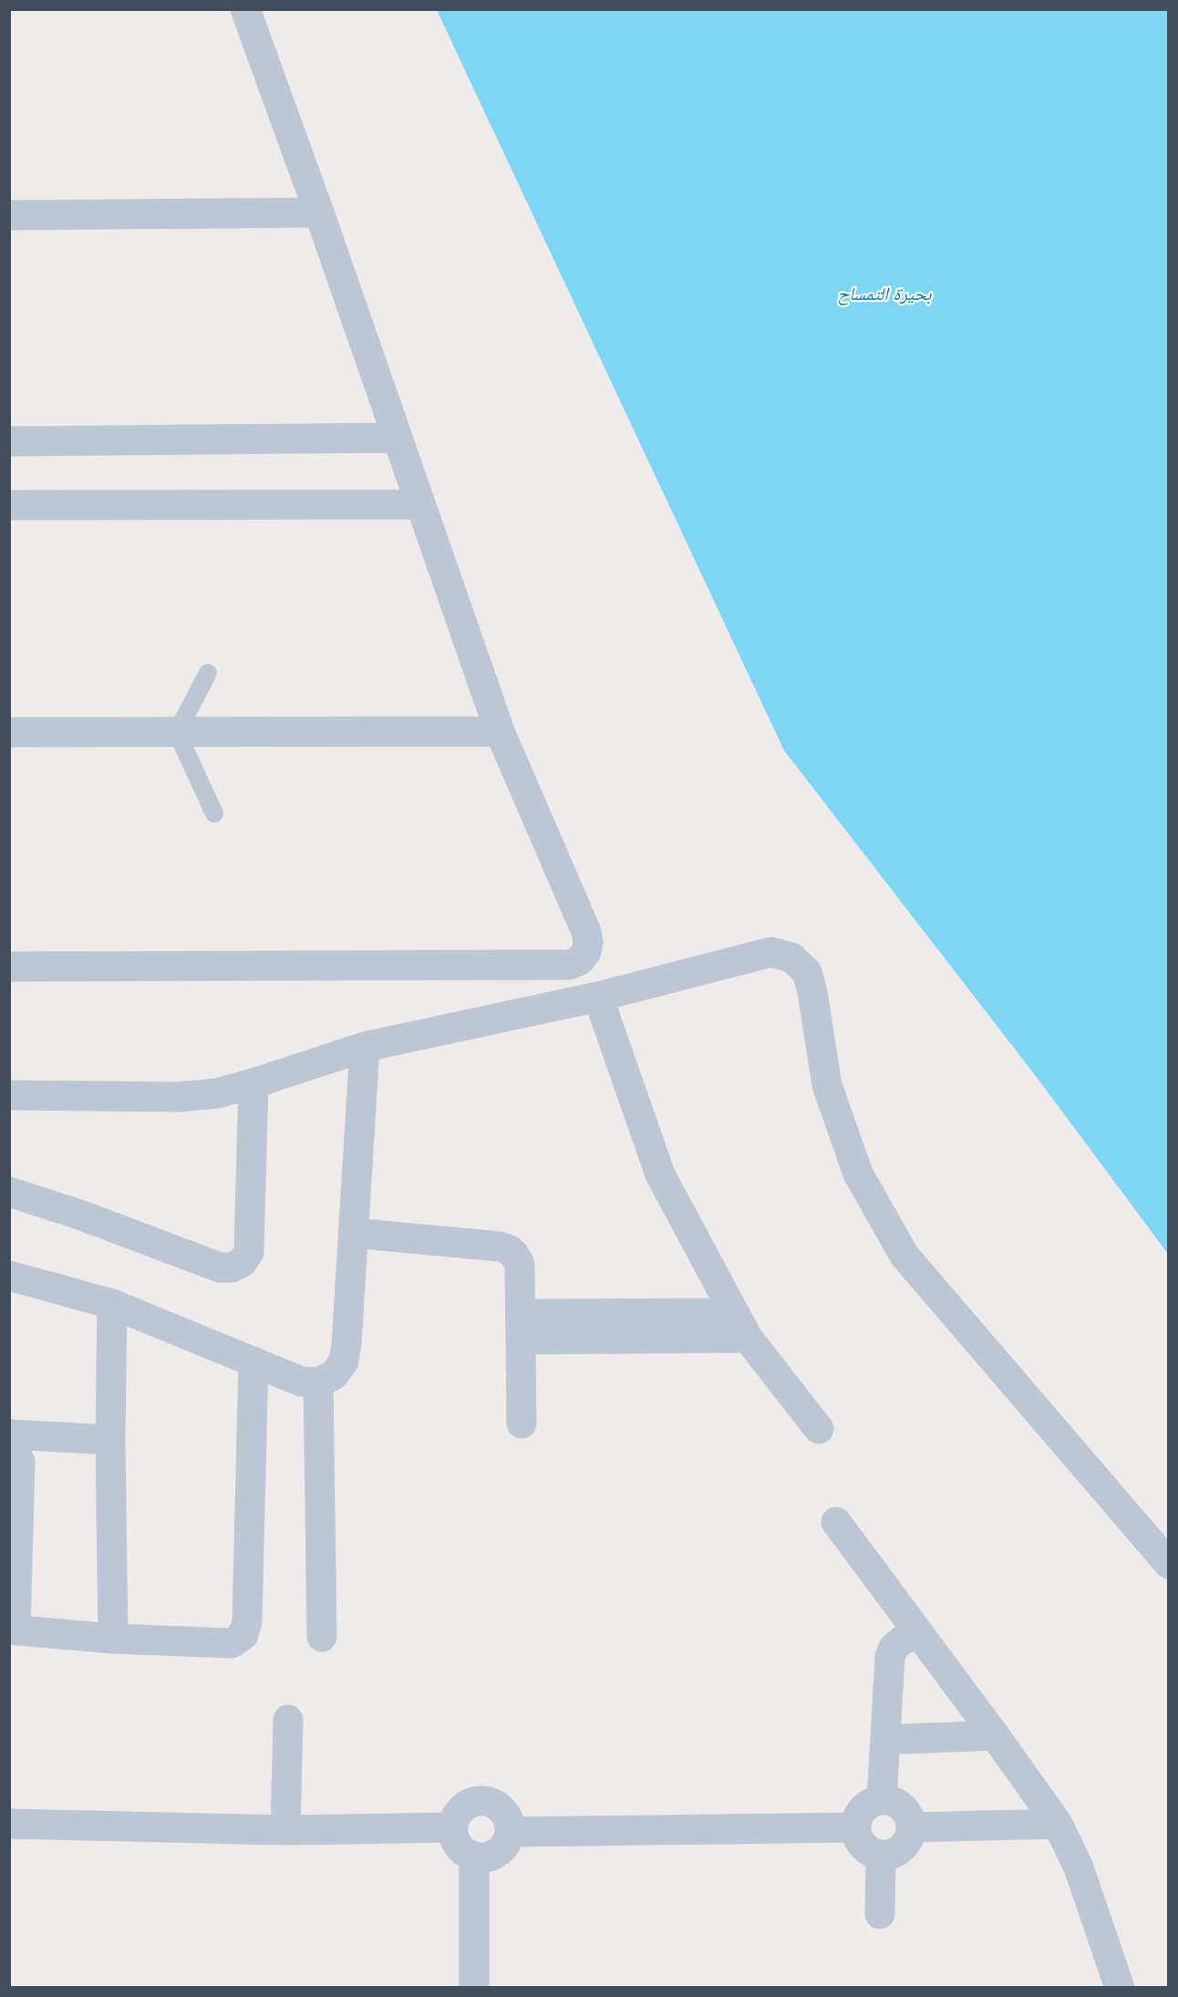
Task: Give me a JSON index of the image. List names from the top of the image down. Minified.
{"water":["بحيرة التمساح"]}
